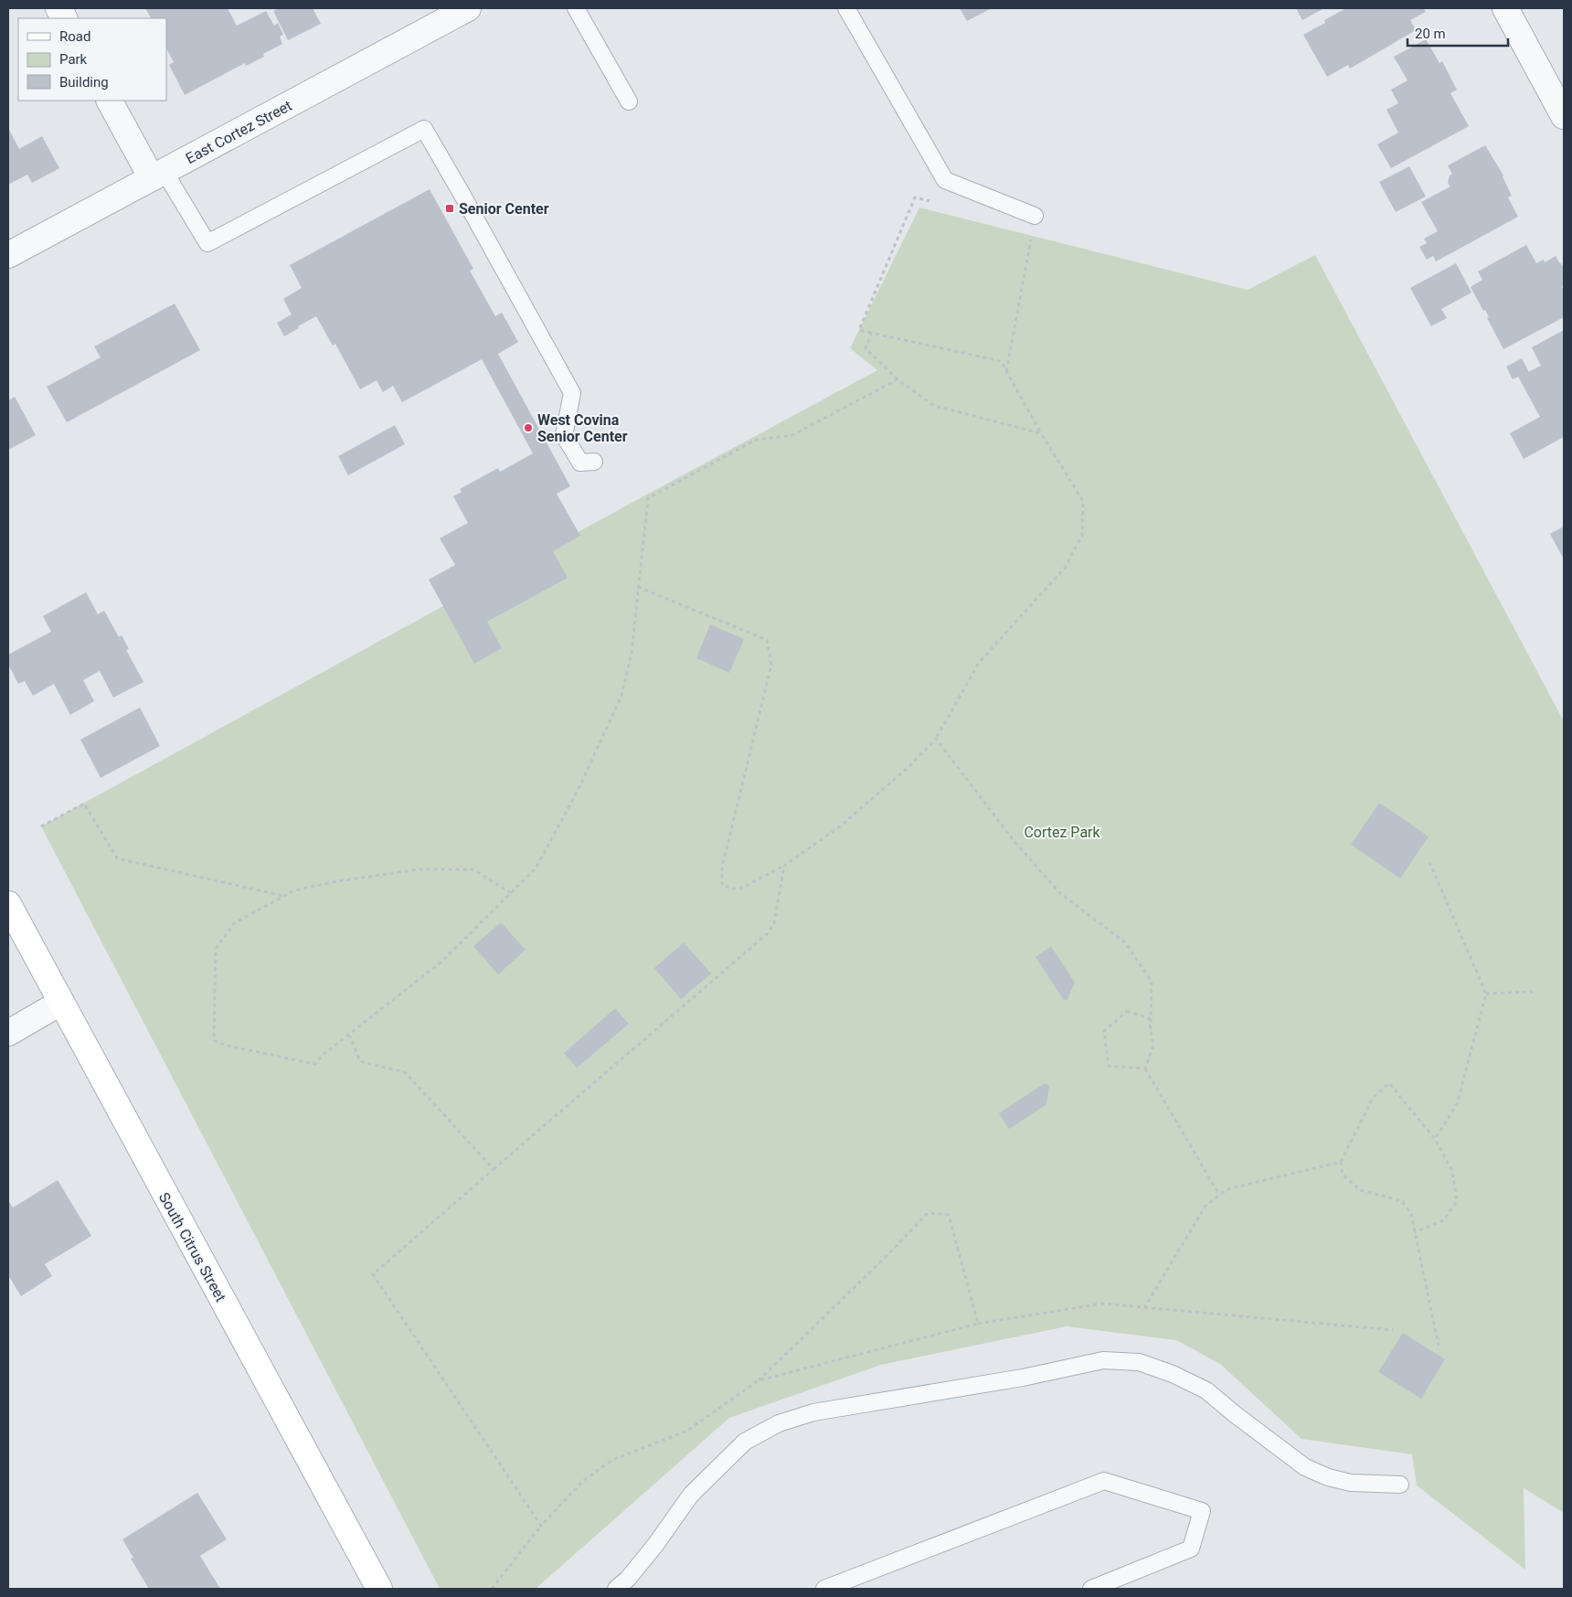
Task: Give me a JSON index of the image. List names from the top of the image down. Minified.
{"streets":{"main road":["South Citrus Street"],"street":["East Cortez Street"]},"parks":["Cortez Park"],"places":{"transit":["Senior Center"],"other":["West Covina Senior Center"]},"legend":["Road","Park","Building"],"scale_bar":"20 m"}
